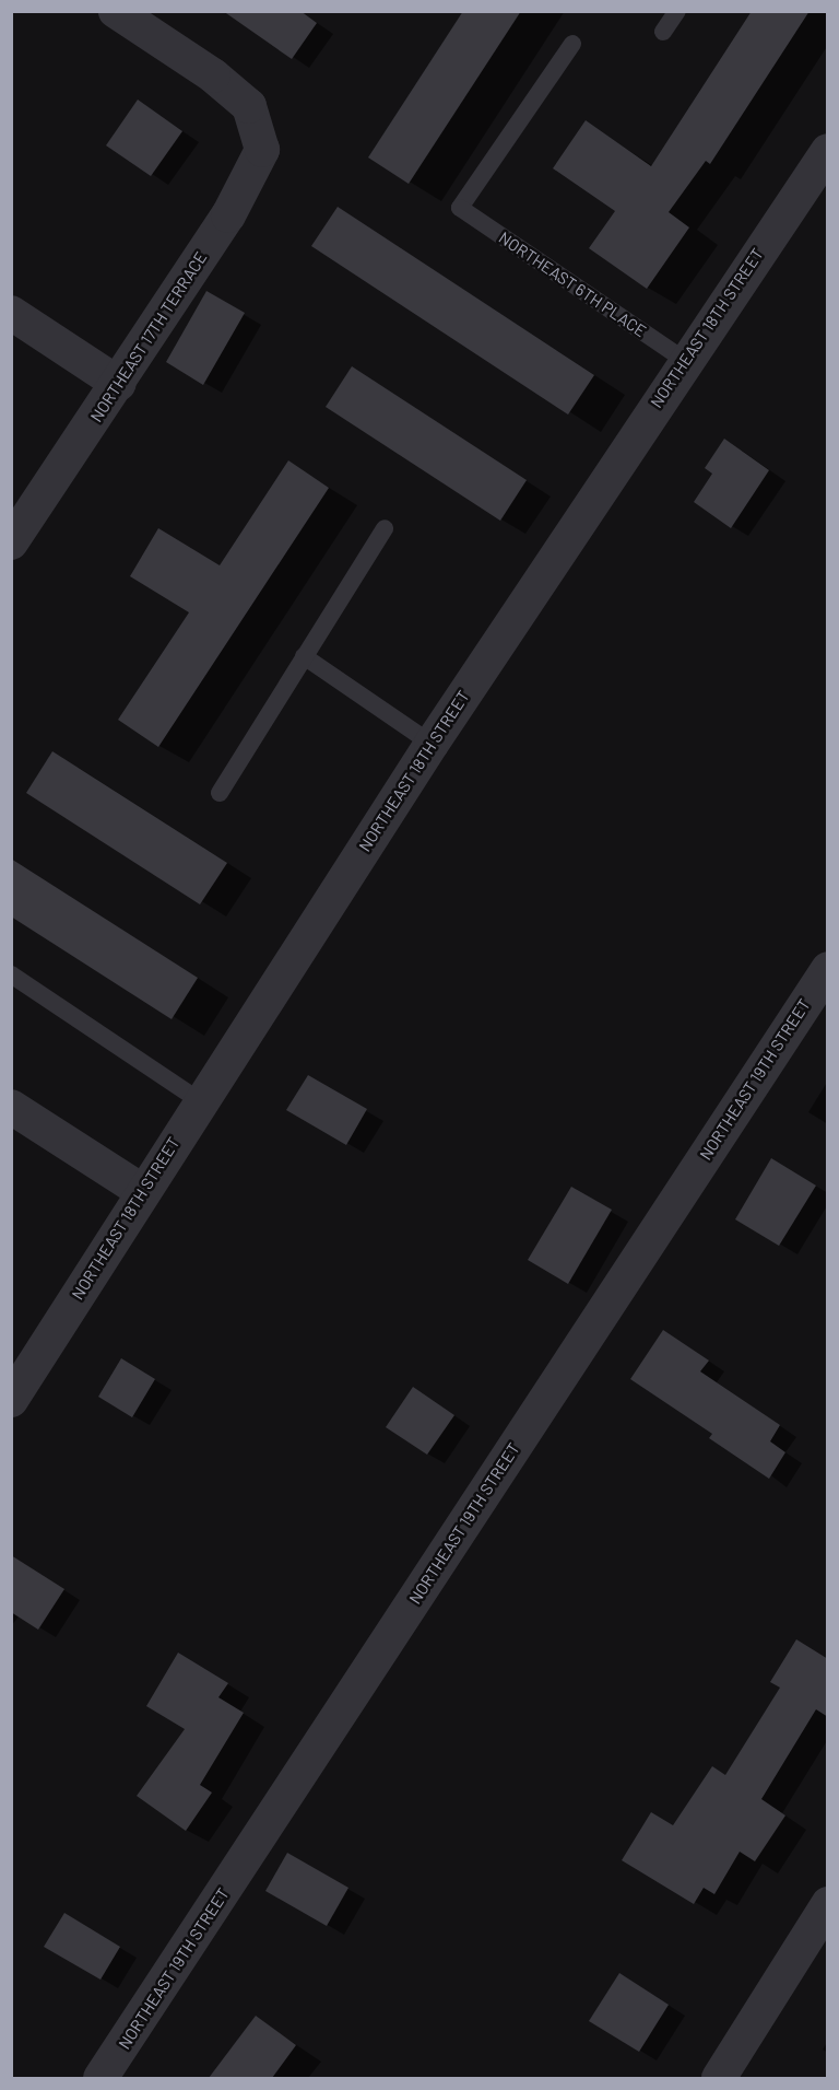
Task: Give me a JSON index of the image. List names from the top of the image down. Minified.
{"streets":{"street":["NORTHEAST 18TH STREET","NORTHEAST 17TH TERRACE","NORTHEAST 19TH STREET"],"lane":["NORTHEAST 6TH PLACE"]},"crossings":[["NORTHEAST 6TH PLACE","NORTHEAST 18TH STREET"]]}
